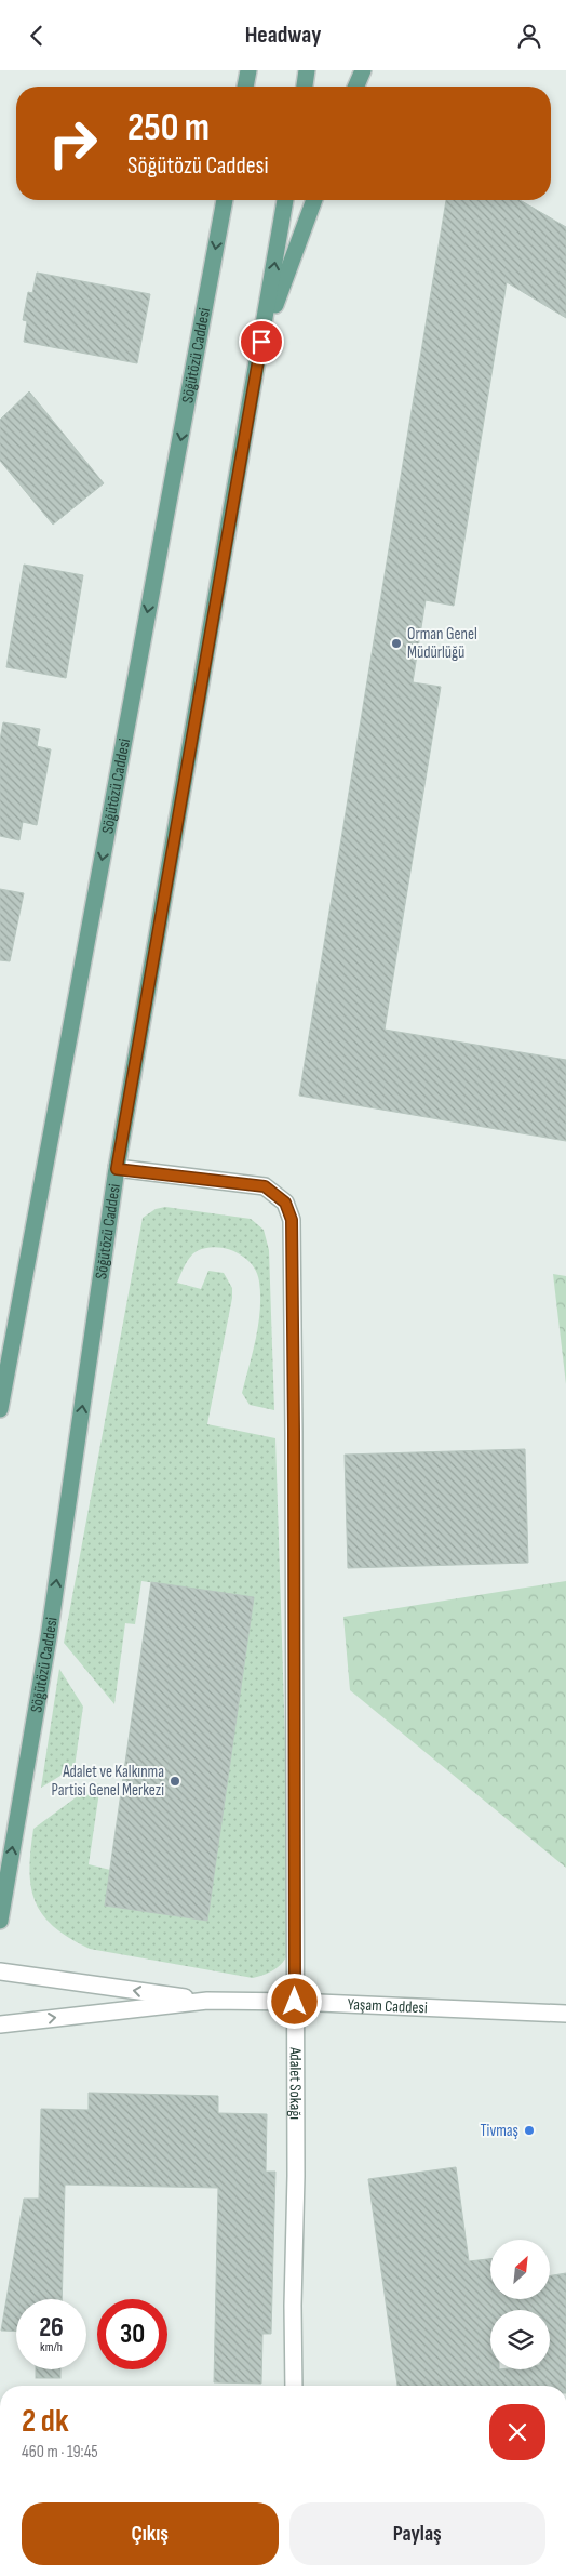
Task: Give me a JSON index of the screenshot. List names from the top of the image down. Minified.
{"streets":{"main road":["Söğütözü Caddesi"],"street":["Yaşam Caddesi","Adalet Sokağı"]},"crossings":[["Söğütözü Caddesi","Adalet Sokağı"],["Yaşam Caddesi","Adalet Sokağı"]],"places":["Orman Genel Müdürlüğü","Adalet ve Kalkınma Partisi Genel Merkezi","Tivmaş"],"north":"top right","page":{"header":"Headway","turn":["250 m","Söğütözü Caddesi"],"speed":"26 km/h","limit":"30","heading":["2 dk","460 m · 19:45"],"buttons":["Çıkış","Paylaş"]}}
